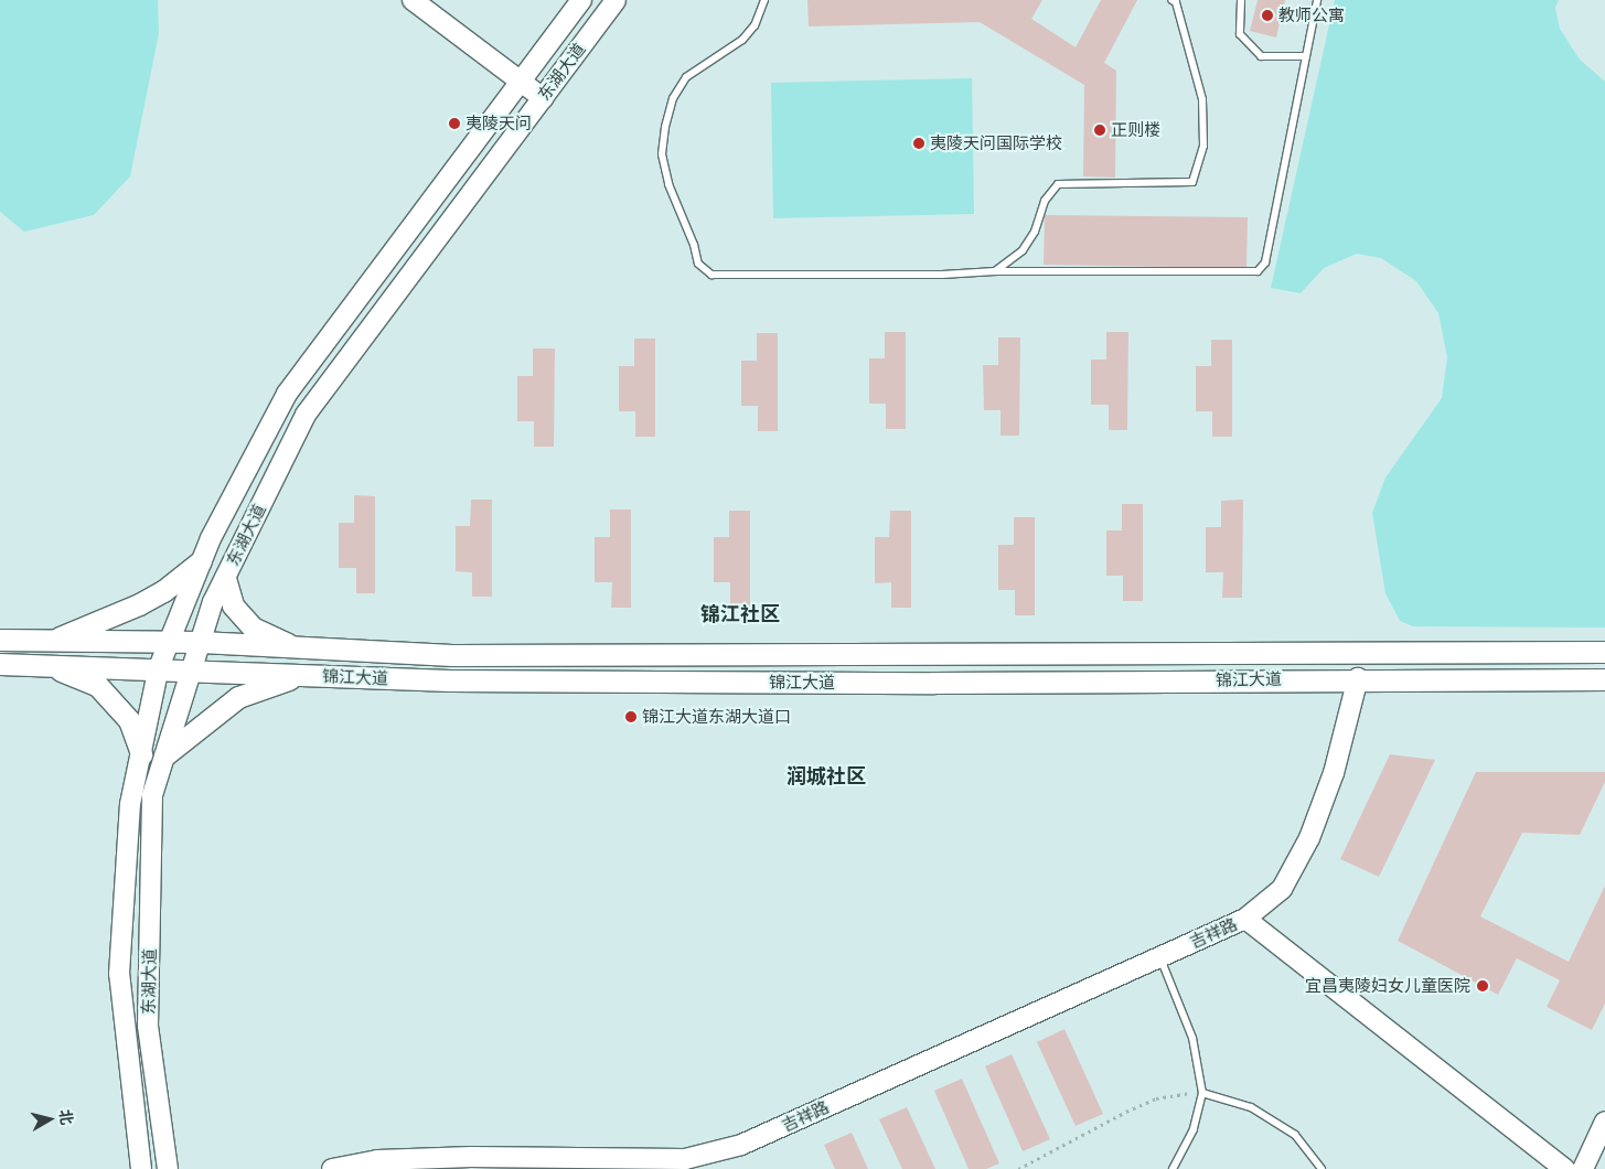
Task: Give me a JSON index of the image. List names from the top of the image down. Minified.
{"streets":{"main road":["东湖大道","锦江大道","吉祥路"]},"crossings":[["东湖大道","锦江大道"],["锦江大道","吉祥路"]],"districts":["锦江社区","润城社区"],"places":["教师公寓","夷陵天问","正则楼","夷陵天问国际学校","锦江大道东湖大道口","宜昌夷陵妇女儿童医院"],"north":"right"}
